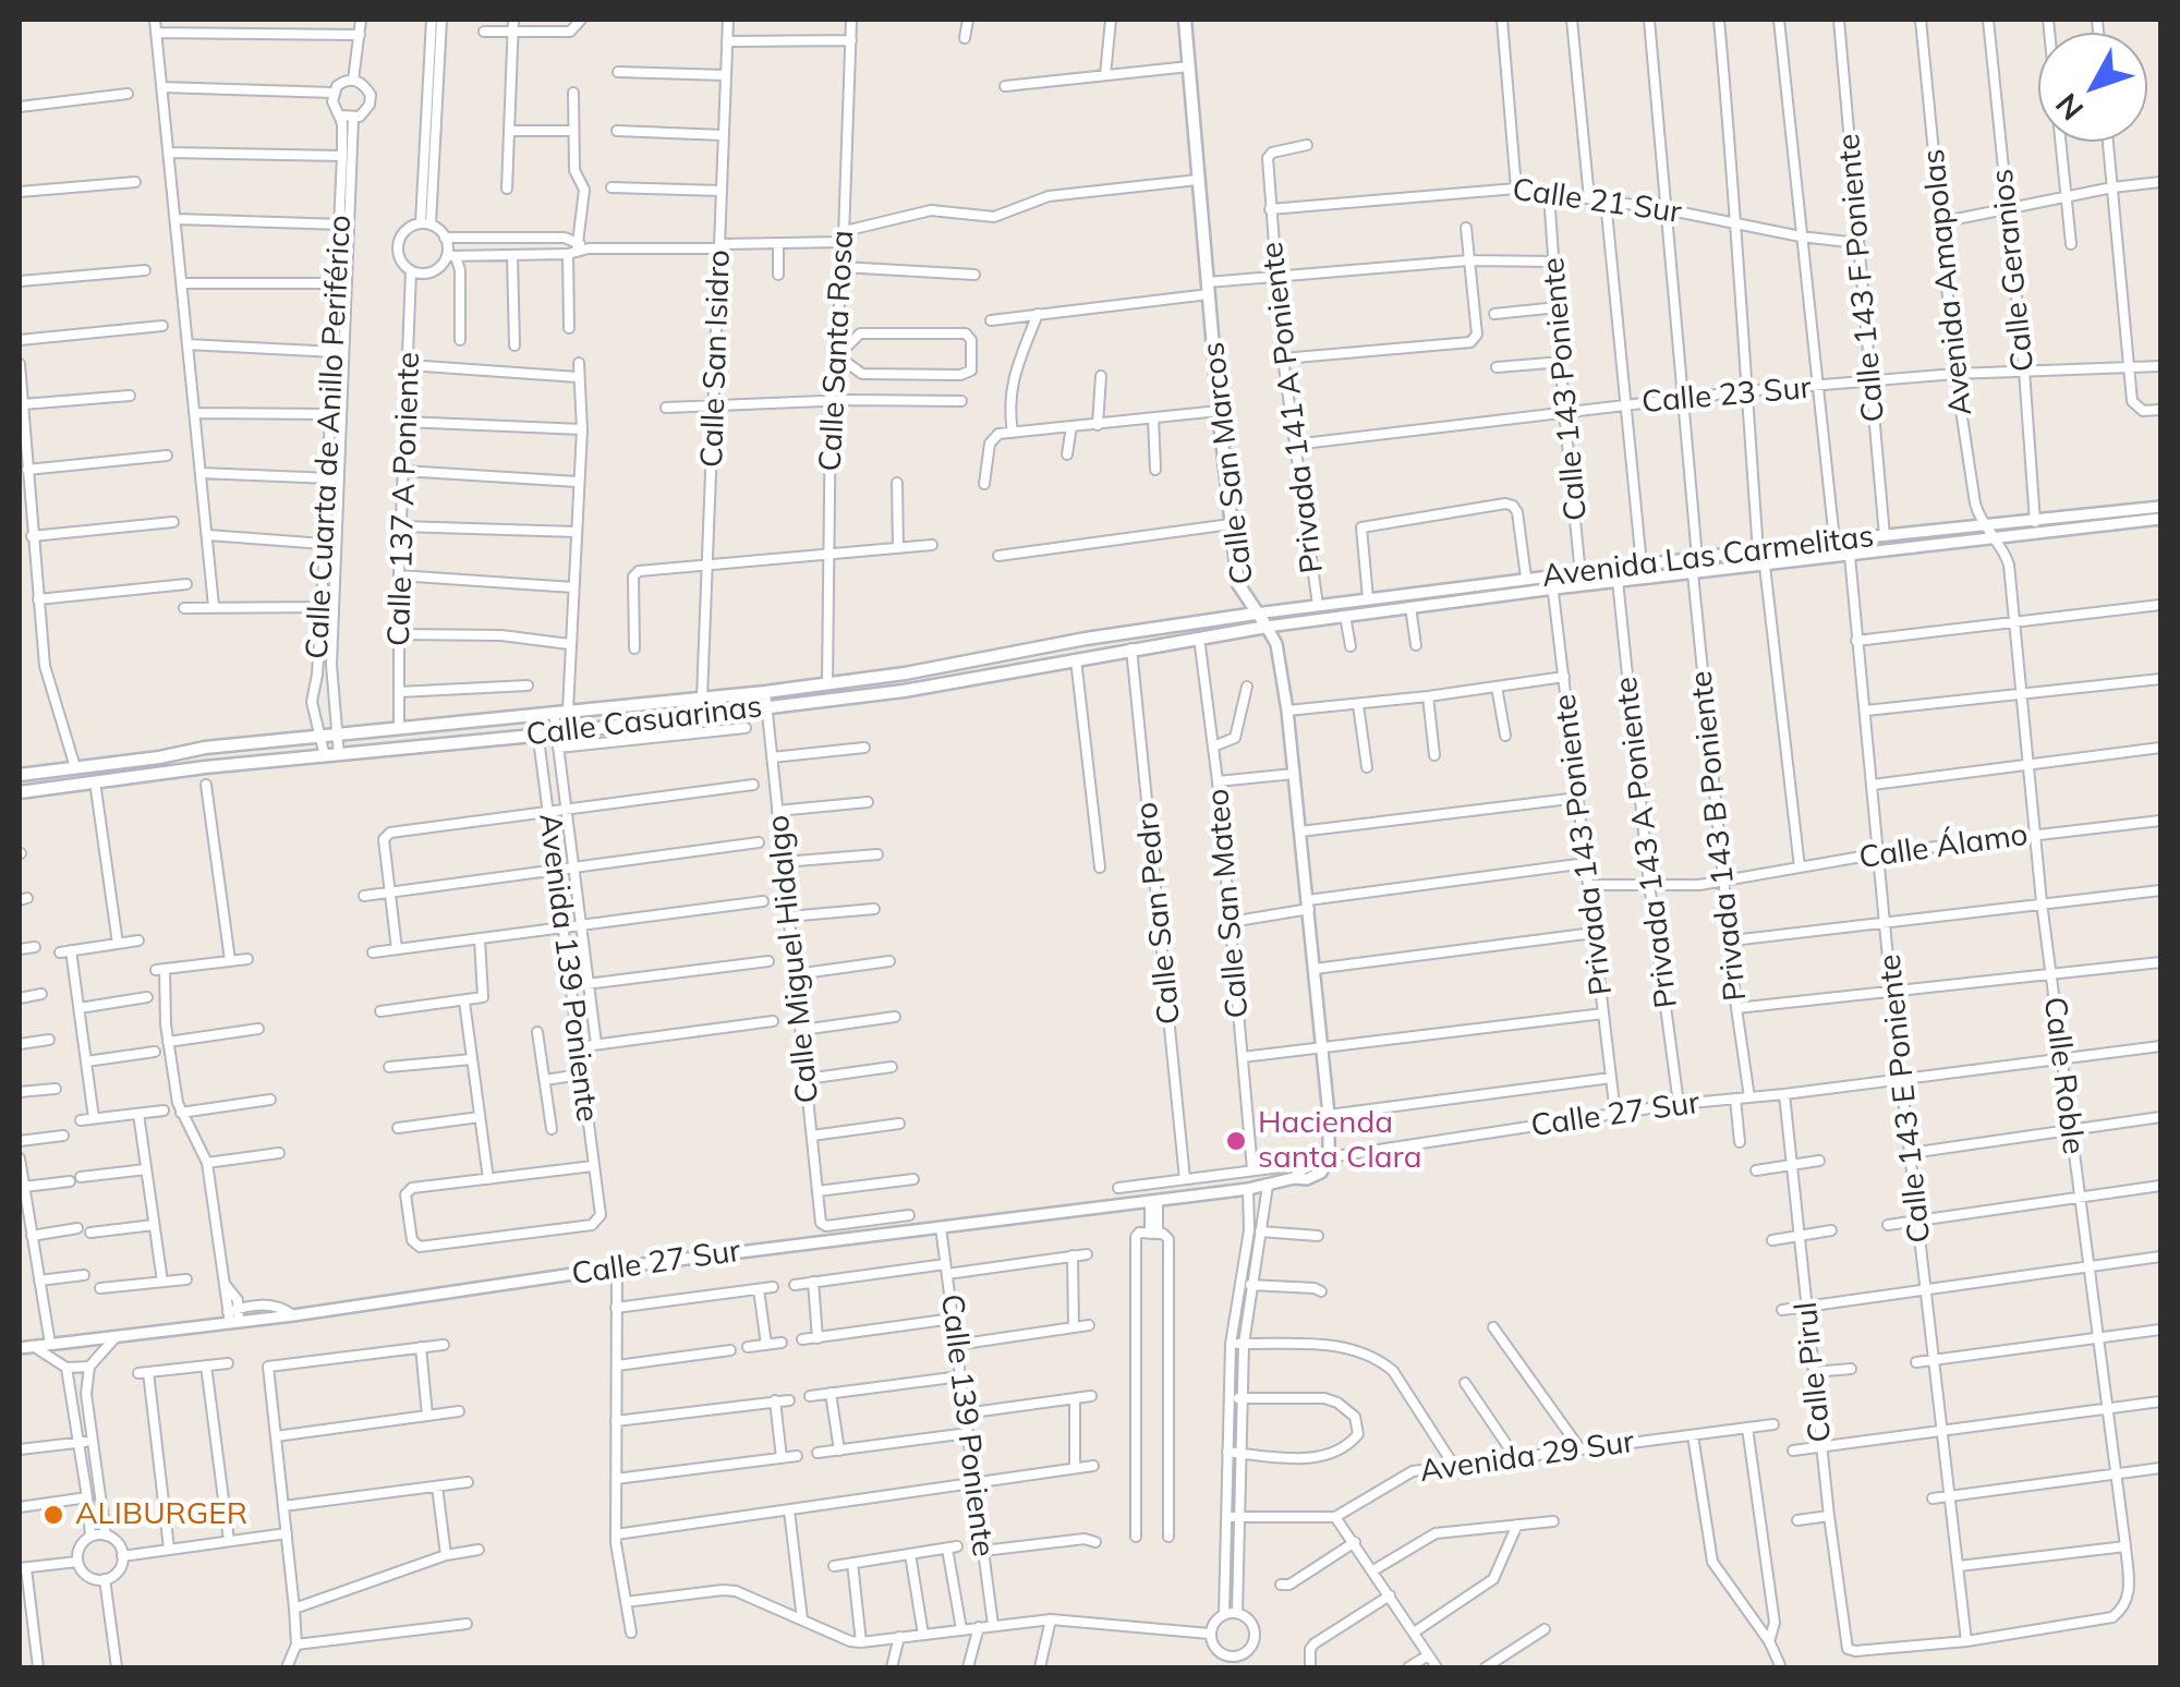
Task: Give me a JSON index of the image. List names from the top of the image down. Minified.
{"streets":{"main road":["Calle San Marcos","Calle Casuarinas"],"street":["Calle 21 Sur","Calle Geranios","Calle 143 F Poniente","Avenida Amapolas","Calle Santa Rosa","Calle San Isidro","Calle 143 Poniente","Calle 23 Sur","Privada 141 A Poniente","Calle Cuarta de Anillo Periférico","Calle 137 A Poniente","Avenida Las Carmelitas","Privada 143 B Poniente","Privada 143 A Poniente","Privada 143 Poniente","Calle Álamo","Calle San Mateo","Calle San Pedro","Calle Miguel Hidalgo","Avenida 139 Poniente","Calle Roble","Calle 143 E Poniente","Calle 27 Sur","Calle Pirul","Calle 139 Poniente","Avenida 29 Sur"]},"crossings":[["Calle 21 Sur","Calle 143 F Poniente"],["Calle 21 Sur","Calle 143 Poniente"],["Calle 21 Sur","Privada 141 A Poniente"],["Calle Geranios","Calle 23 Sur"],["Calle Geranios","Avenida Las Carmelitas"],["Calle 143 F Poniente","Calle 23 Sur"],["Calle 143 F Poniente","Avenida Las Carmelitas"],["Avenida Amapolas","Calle 23 Sur"],["Avenida Amapolas","Avenida Las Carmelitas"],["Avenida Amapolas","Calle Roble"],["Calle Santa Rosa","Calle Casuarinas"],["Calle San Isidro","Calle Casuarinas"],["Calle 143 Poniente","Calle 23 Sur"],["Calle 143 Poniente","Avenida Las Carmelitas"],["Calle 23 Sur","Privada 141 A Poniente"],["Privada 141 A Poniente","Avenida Las Carmelitas"],["Calle Cuarta de Anillo Periférico","Calle Casuarinas"],["Calle San Marcos","Avenida Las Carmelitas"],["Calle San Marcos","Calle Casuarinas"],["Calle San Marcos","Calle 27 Sur"],["Calle 137 A Poniente","Calle Casuarinas"],["Avenida Las Carmelitas","Calle Casuarinas"],["Avenida Las Carmelitas","Privada 143 B Poniente"],["Avenida Las Carmelitas","Privada 143 A Poniente"],["Avenida Las Carmelitas","Privada 143 Poniente"],["Avenida Las Carmelitas","Calle Roble"],["Avenida Las Carmelitas","Calle 143 E Poniente"],["Calle Casuarinas","Calle San Mateo"],["Calle Casuarinas","Calle San Pedro"],["Calle Casuarinas","Calle Miguel Hidalgo"],["Calle Casuarinas","Avenida 139 Poniente"],["Privada 143 B Poniente","Calle Álamo"],["Privada 143 B Poniente","Calle 27 Sur"],["Privada 143 A Poniente","Calle Álamo"],["Privada 143 A Poniente","Calle 27 Sur"],["Privada 143 Poniente","Calle Álamo"],["Privada 143 Poniente","Calle 27 Sur"],["Calle Álamo","Calle Roble"],["Calle Álamo","Calle 143 E Poniente"],["Calle Roble","Calle 143 E Poniente"],["Calle Roble","Calle 27 Sur"],["Calle Roble","Calle Pirul"],["Calle 143 E Poniente","Calle 27 Sur"],["Calle 143 E Poniente","Calle Pirul"],["Calle 27 Sur","Calle Pirul"],["Calle 27 Sur","Calle 139 Poniente"]],"places":["Hacienda santa Clara","ALIBURGER"],"north":"bottom left"}
